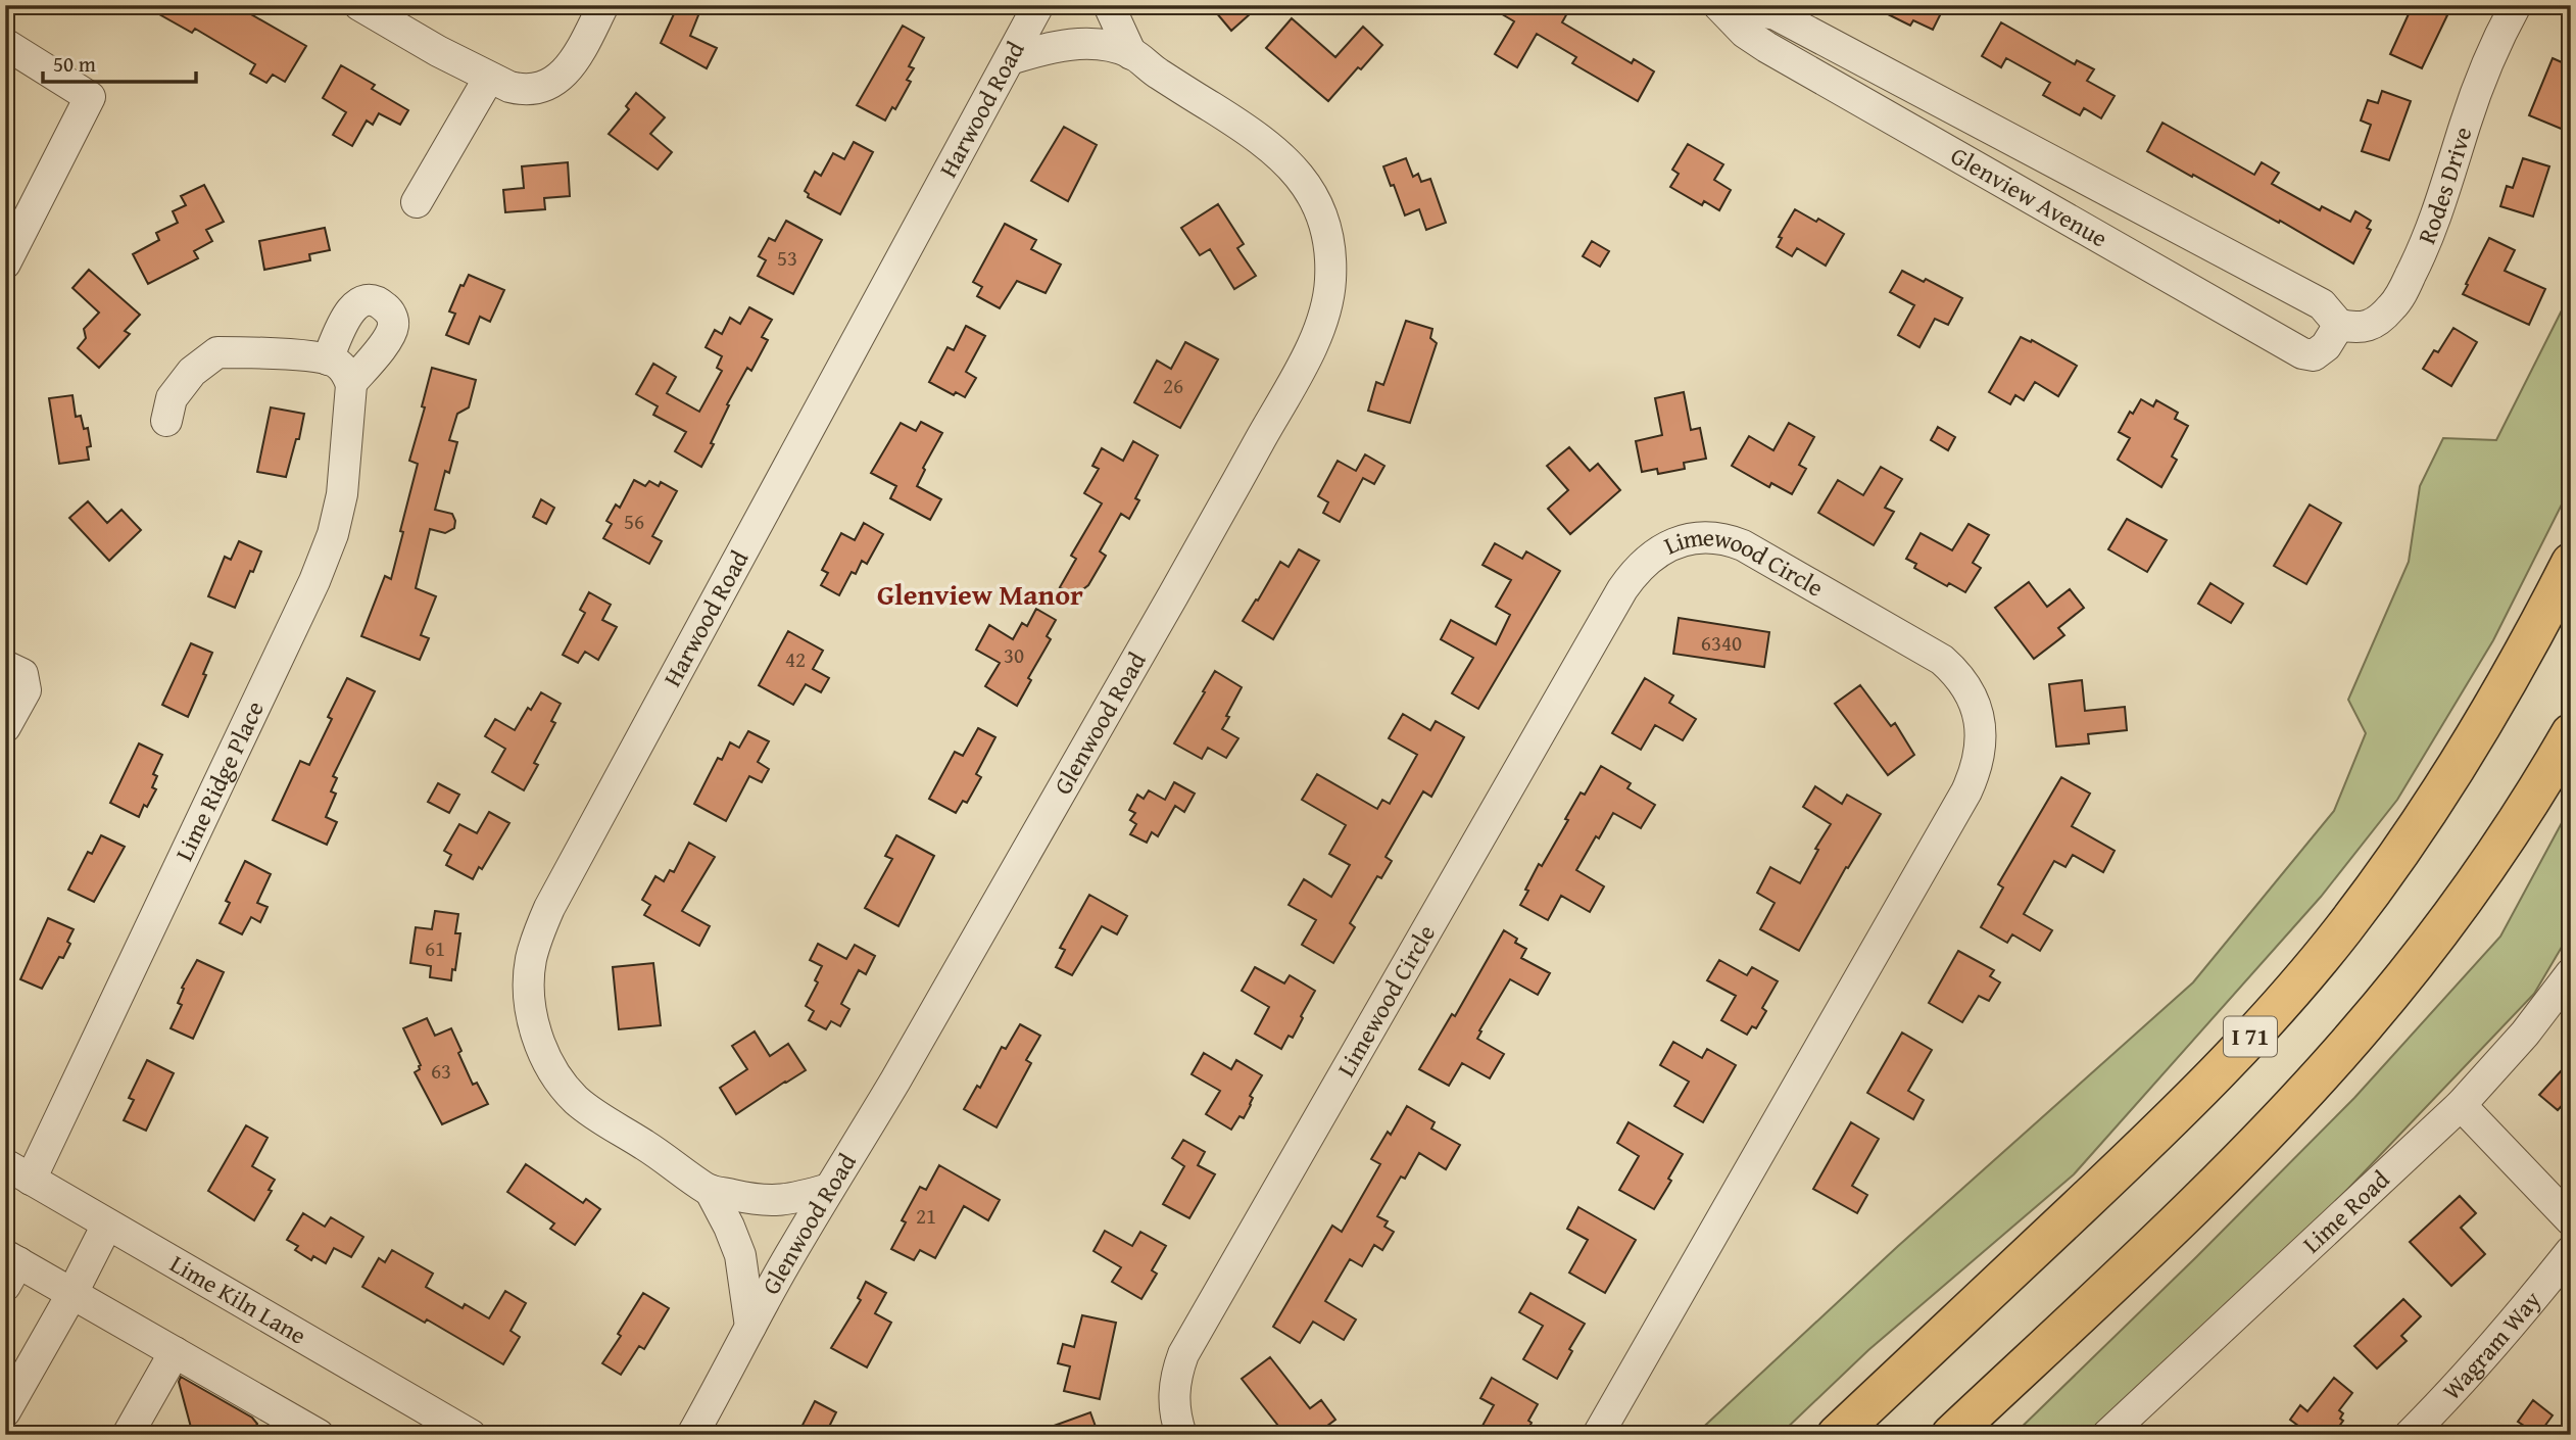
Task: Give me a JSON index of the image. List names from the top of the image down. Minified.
{"streets":{"highway":["I 71"],"street":["Harwood Road","Rodes Drive","Glenview Avenue","Limewood Circle","Glenwood Road","Lime Ridge Place","Lime Road","Lime Kiln Lane","Wagram Way"]},"crossings":[["Harwood Road","Glenwood Road"],["Rodes Drive","Glenview Avenue"],["Lime Ridge Place","Lime Kiln Lane"]],"districts":["Glenview Manor"],"house_numbers":["53","26","56","6340","30","42","61","63","21"],"scale_bar":"50 m"}
